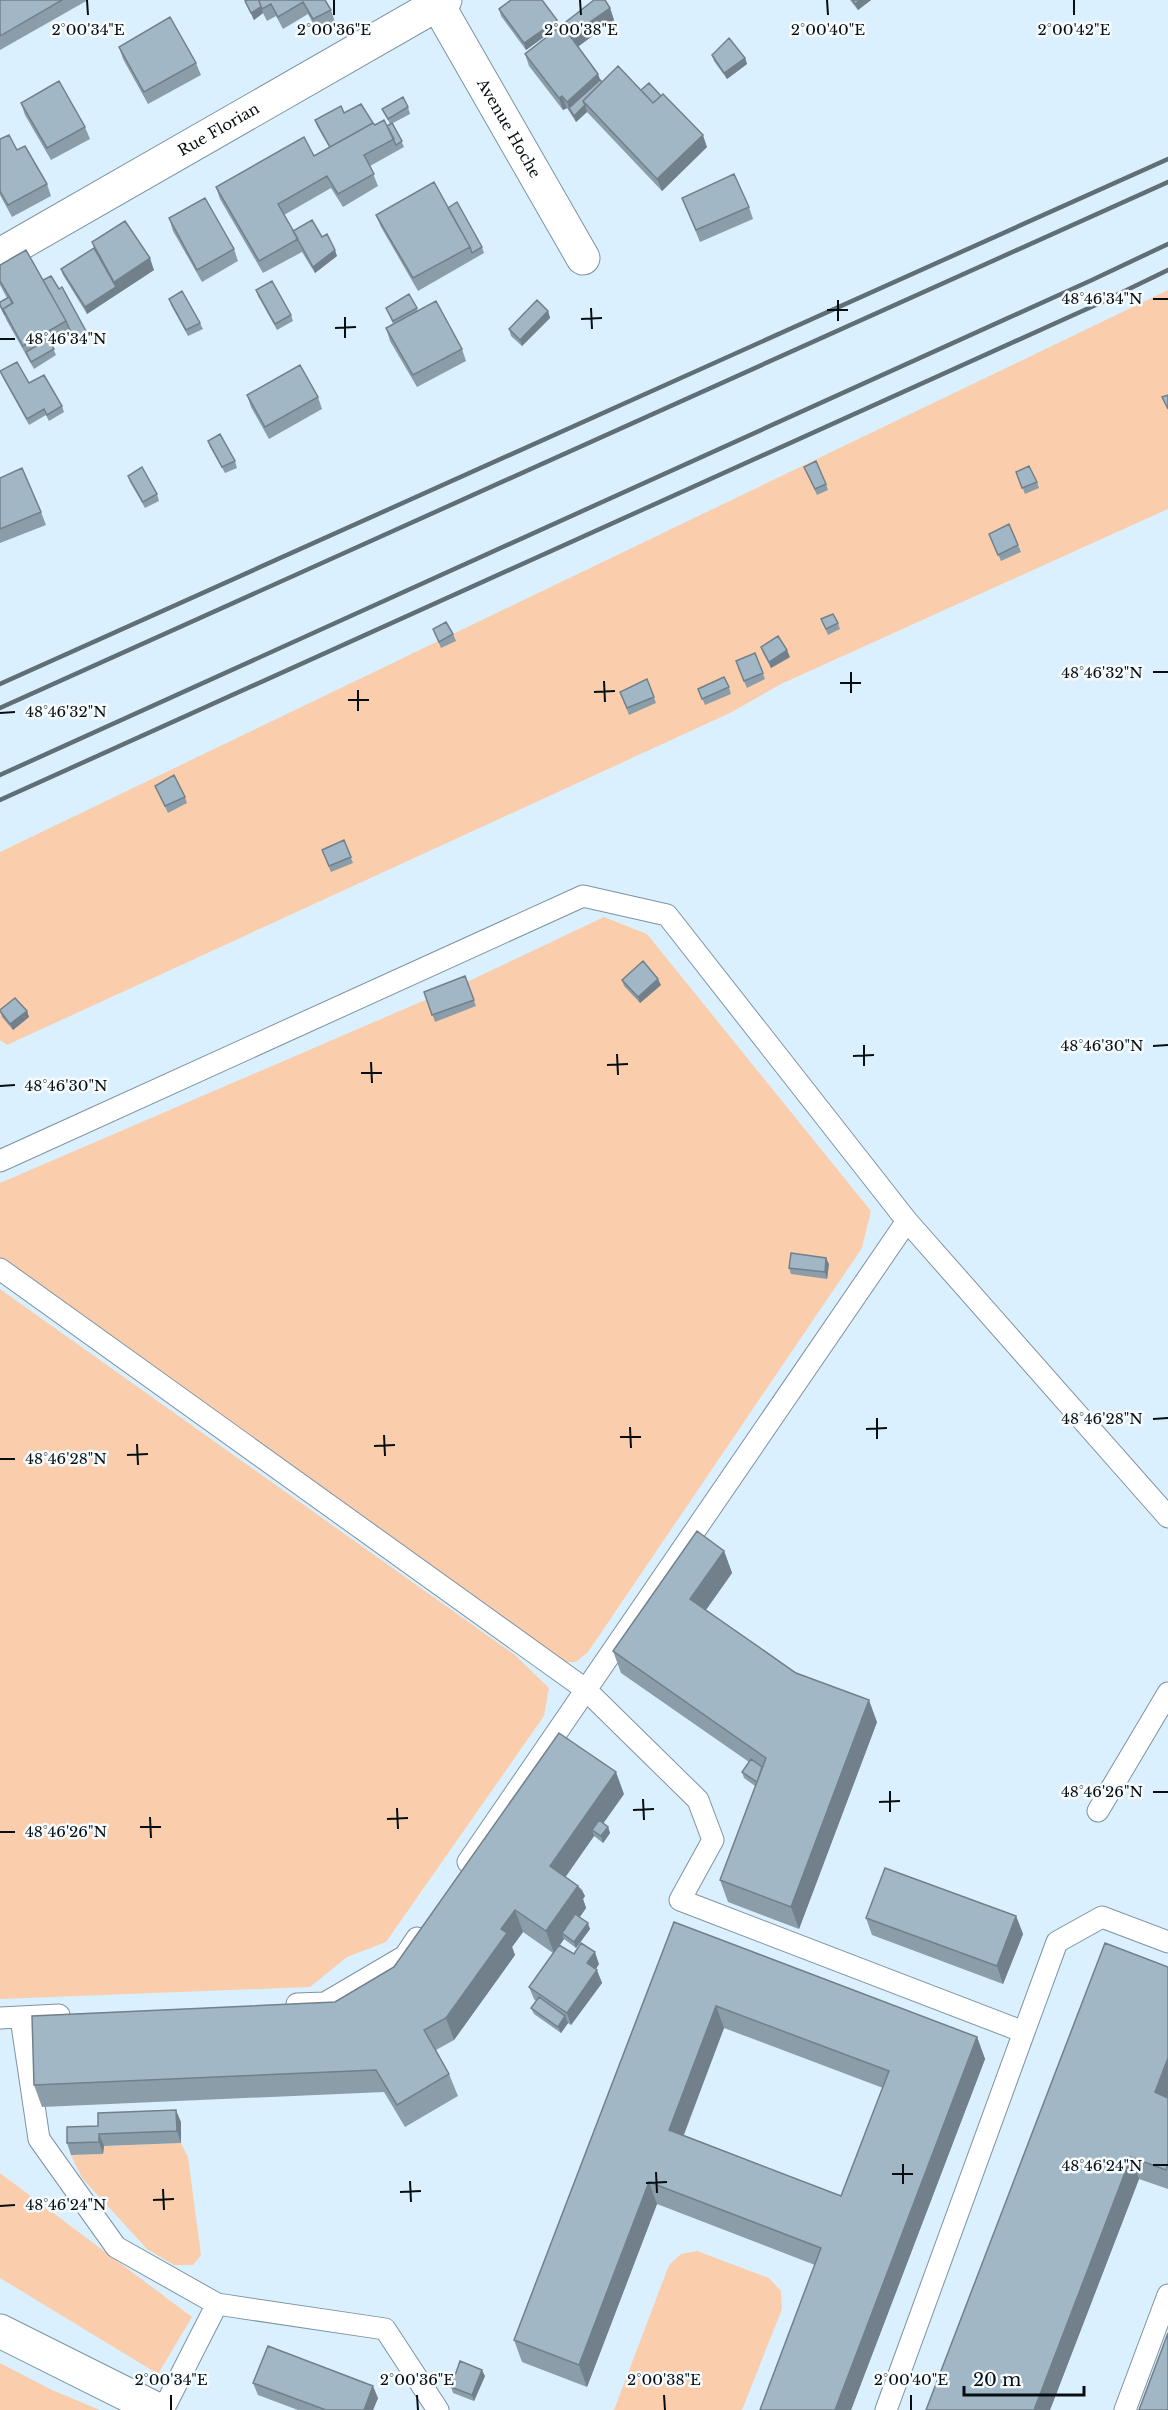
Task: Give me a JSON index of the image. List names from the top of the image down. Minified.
{"streets":{"street":["Avenue Hoche","Rue Florian"]},"crossings":[["Avenue Hoche","Rue Florian"]],"scale_bar":"20 m","coordinates":["2°00'34\"E","2°00'36\"E","2°00'38\"E","2°00'40\"E","2°00'42\"E","48°46'34\"N","48°46'32\"N","48°46'30\"N","48°46'28\"N","48°46'26\"N","48°46'24\"N"]}
